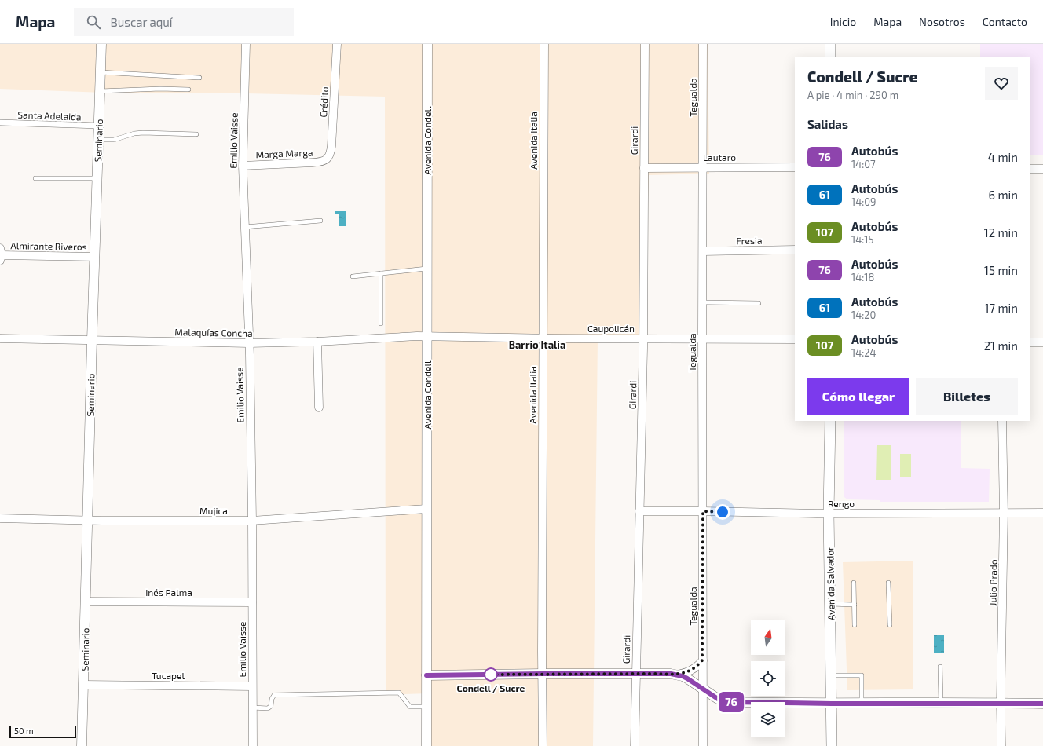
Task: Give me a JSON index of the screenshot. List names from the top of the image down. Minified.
{"streets":{"main road":["Avenida Salvador"],"street":["Tegualda","Crédito","Santa Adelaida","Seminario","Emilio Vaisse","Avenida Condell","Avenida Italia","Girardi","Marga Marga","Lautaro","Fresia","Almirante Riveros","Caupolicán","Malaquías Concha","Rengo","Mujica","Julio Prado","Inés Palma","Tucapel"]},"crossings":[["Tegualda","Lautaro"],["Tegualda","Fresia"],["Tegualda","Caupolicán"],["Tegualda","Rengo"],["Crédito","Marga Marga"],["Santa Adelaida","Seminario"],["Seminario","Almirante Riveros"],["Seminario","Malaquías Concha"],["Seminario","Mujica"],["Seminario","Inés Palma"],["Seminario","Tucapel"],["Emilio Vaisse","Marga Marga"],["Emilio Vaisse","Malaquías Concha"],["Emilio Vaisse","Mujica"],["Emilio Vaisse","Inés Palma"],["Emilio Vaisse","Tucapel"],["Avenida Condell","Caupolicán"],["Avenida Condell","Malaquías Concha"],["Avenida Condell","Mujica"],["Avenida Italia","Caupolicán"],["Girardi","Lautaro"],["Girardi","Caupolicán"],["Girardi","Rengo"],["Caupolicán","Malaquías Concha"],["Rengo","Julio Prado"],["Rengo","Avenida Salvador"]],"districts":["Barrio Italia"],"places":["Condell / Sucre"],"lines":["bus line 76"],"scale_bar":"50 m","north":"top","page":{"header":"Mapa","search":"Buscar aquí","nav":["Inicio","Mapa","Nosotros","Contacto"],"on_map":"76","heading":[["Condell / Sucre","A pie · 4 min · 290 m"],"Salidas"],"list":[{"mark":"76","name":"Autobús","note":"14:07","value":"4 min"},{"mark":"61","name":"Autobús","note":"14:09","value":"6 min"},{"mark":"107","name":"Autobús","note":"14:15","value":"12 min"},{"mark":"76","name":"Autobús","note":"14:18","value":"15 min"},{"mark":"61","name":"Autobús","note":"14:20","value":"17 min"},{"mark":"107","name":"Autobús","note":"14:24","value":"21 min"}],"buttons":["Cómo llegar","Billetes"],"scale":"50 m"}}
